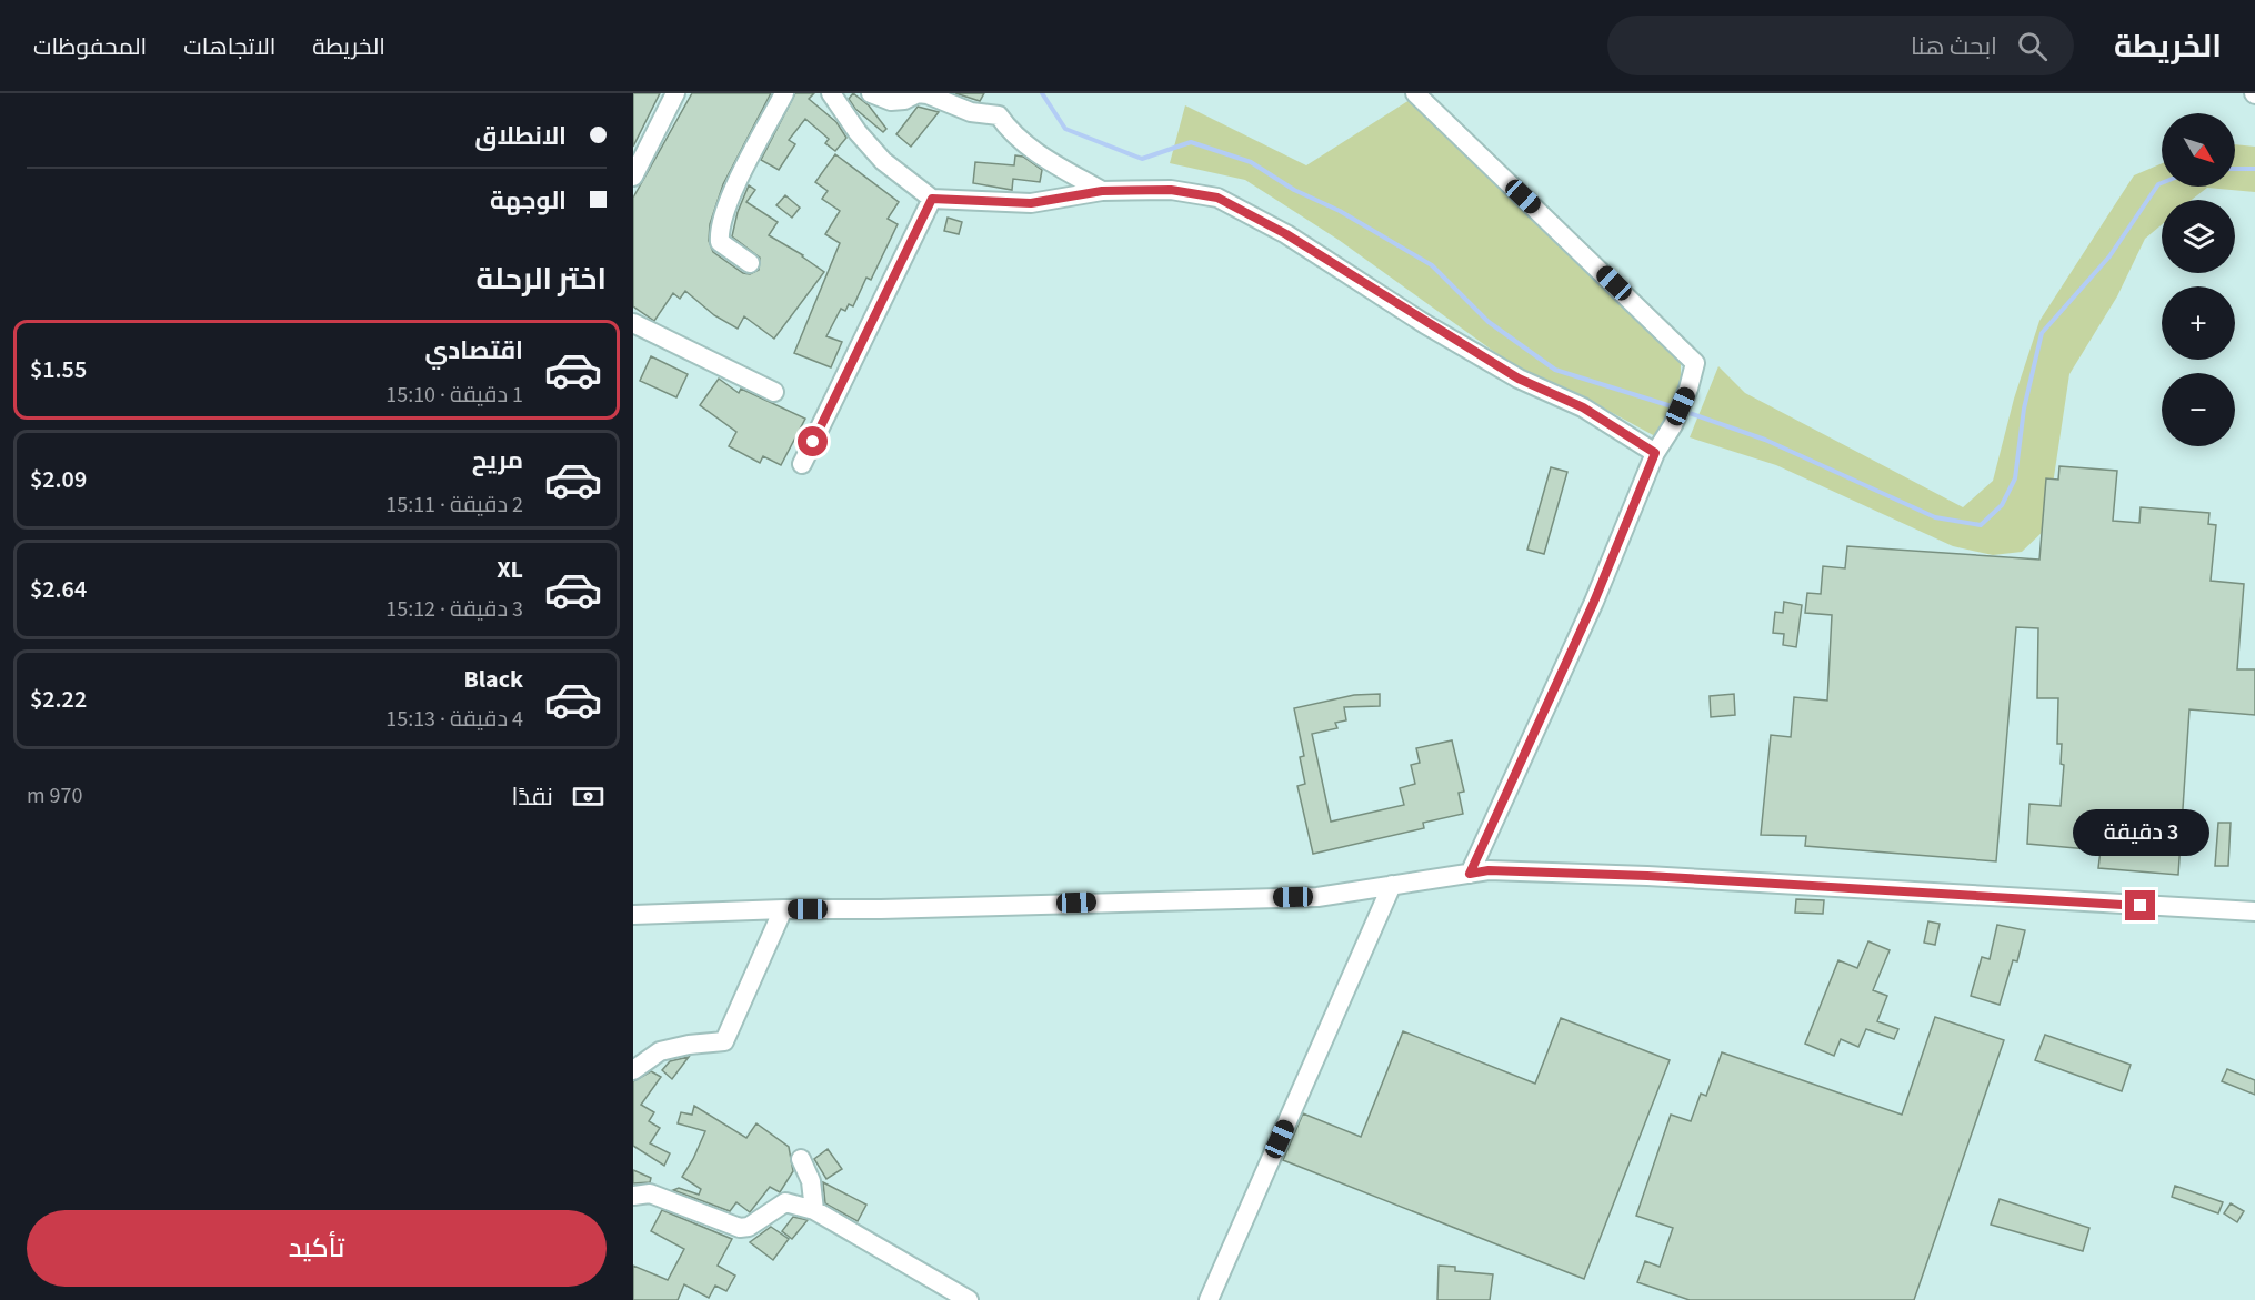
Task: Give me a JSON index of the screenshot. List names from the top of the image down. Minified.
{"north":"bottom right","page":{"header":"الخريطة","search":"ابحث هنا","nav":["الخريطة","الاتجاهات","المحفوظات"],"banner":["الانطلاق","الوجهة"],"map_buttons":["+","−"],"heading":"اختر الرحلة","list":[{"name":"اقتصادي","note":"1 دقيقة · 15:10","value":"$1.55"},{"name":"مريح","note":"2 دقيقة · 15:11","value":"$2.09"},{"name":"XL","note":"3 دقيقة · 15:12","value":"$2.64"},{"name":"Black","note":"4 دقيقة · 15:13","value":"$2.22"}],"pay":["نقدًا","970 m"],"bubble":"3 دقيقة","buttons":"تأكيد"}}
